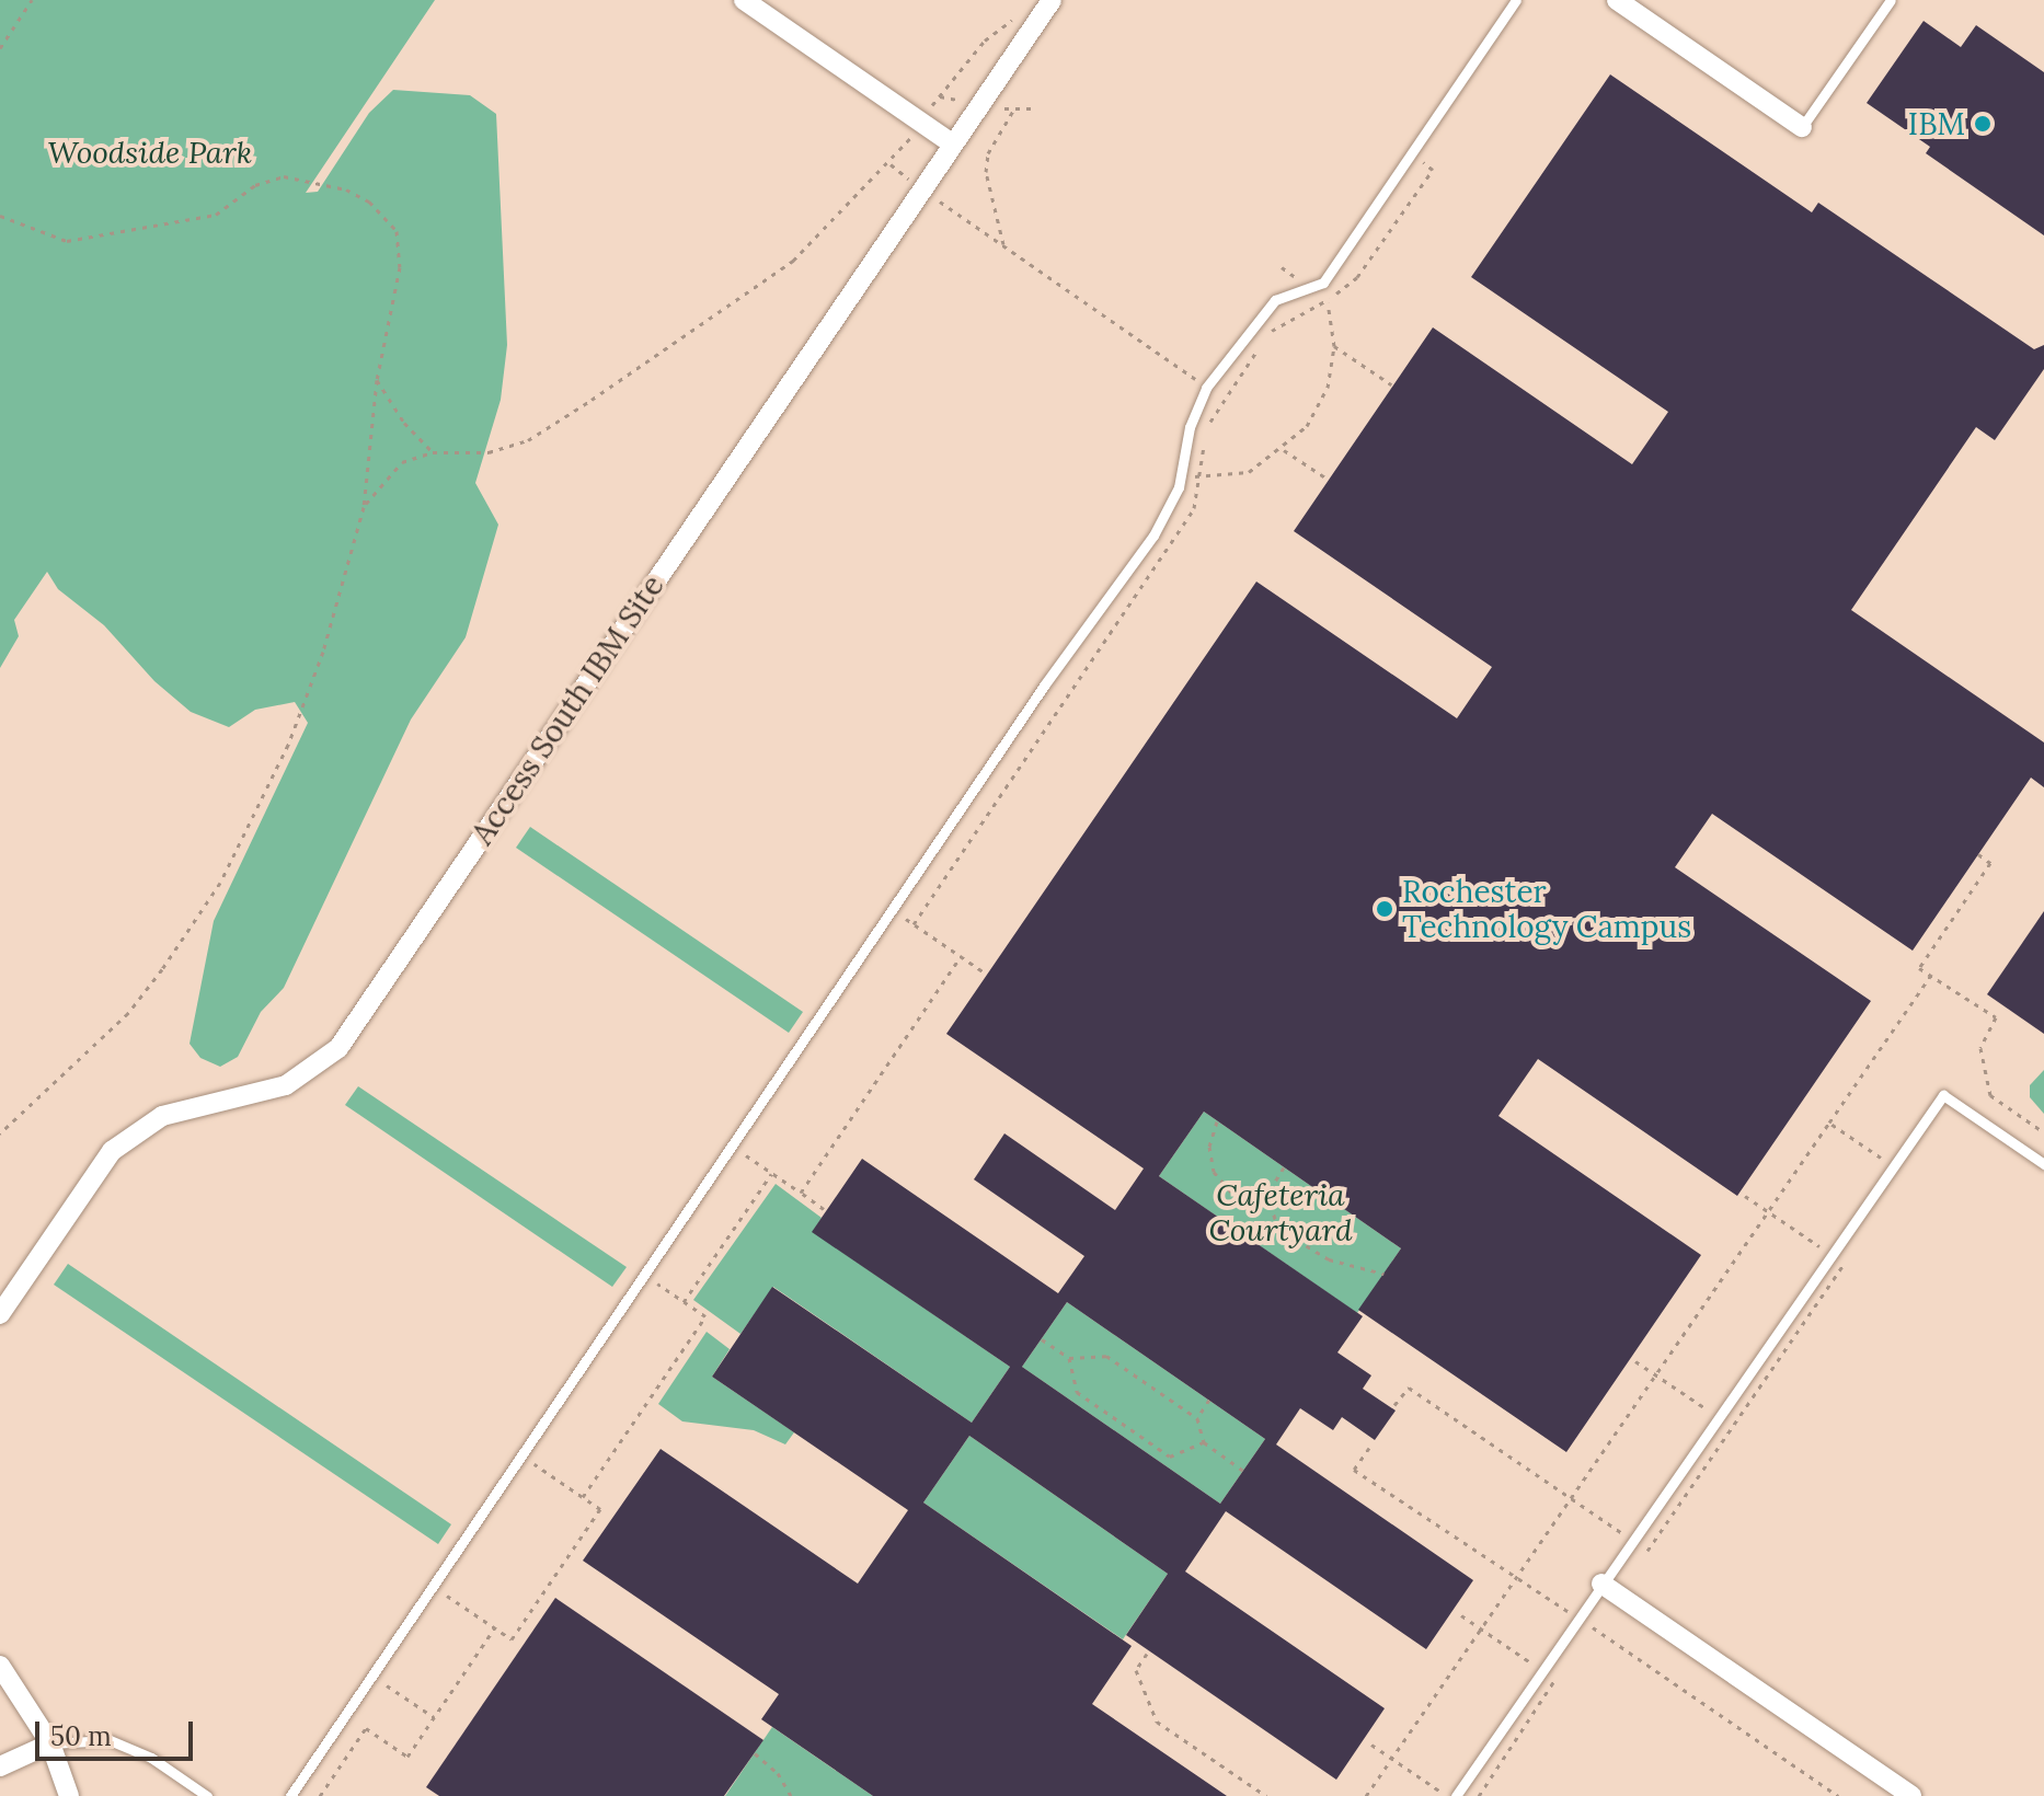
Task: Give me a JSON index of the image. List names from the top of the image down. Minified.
{"streets":{"street":["Access South IBM Site"]},"parks":["Woodside Park","Cafeteria Courtyard"],"places":["IBM","Rochester Technology Campus"],"scale_bar":"50 m"}
